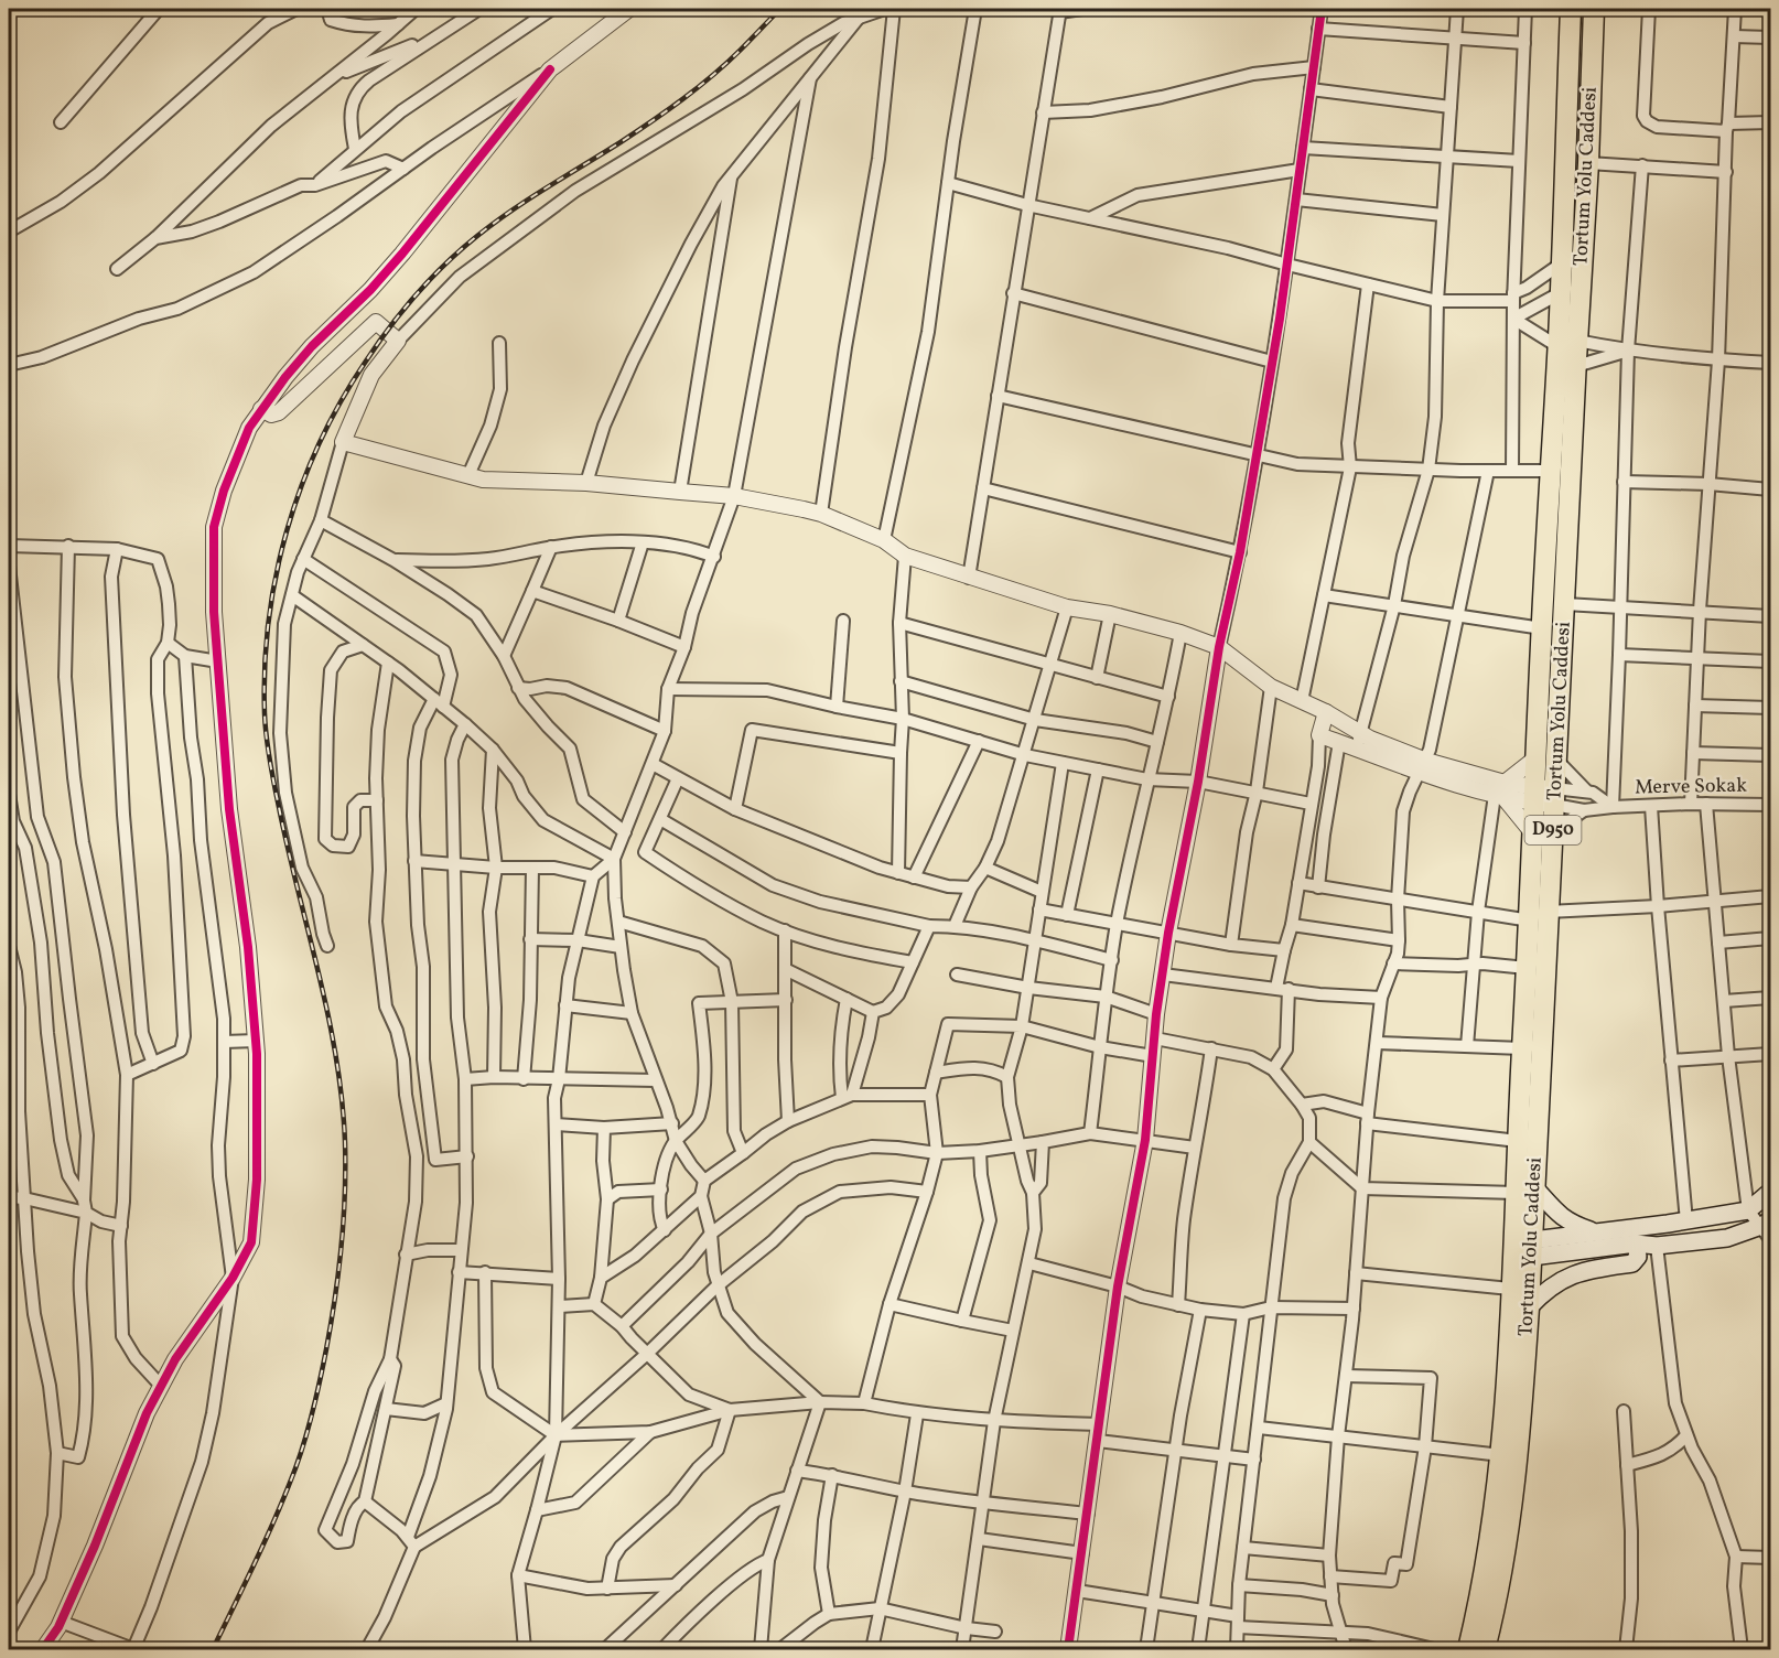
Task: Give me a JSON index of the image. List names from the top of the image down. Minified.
{"streets":{"highway":["Tortum Yolu Caddesi","D950"],"street":["Merve Sokak"]},"crossings":[["Tortum Yolu Caddesi","Merve Sokak"]]}
